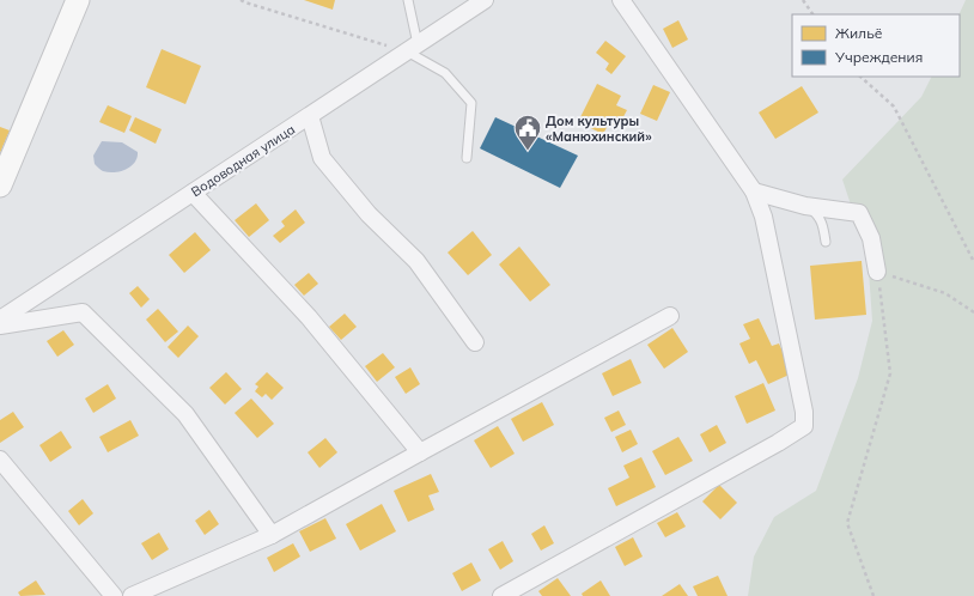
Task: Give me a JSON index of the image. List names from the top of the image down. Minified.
{"streets":{"street":["Водоводная улица"]},"places":{"public building":["Дом культуры «Манюхинский»"]},"legend":["Жильё","Учреждения"]}
